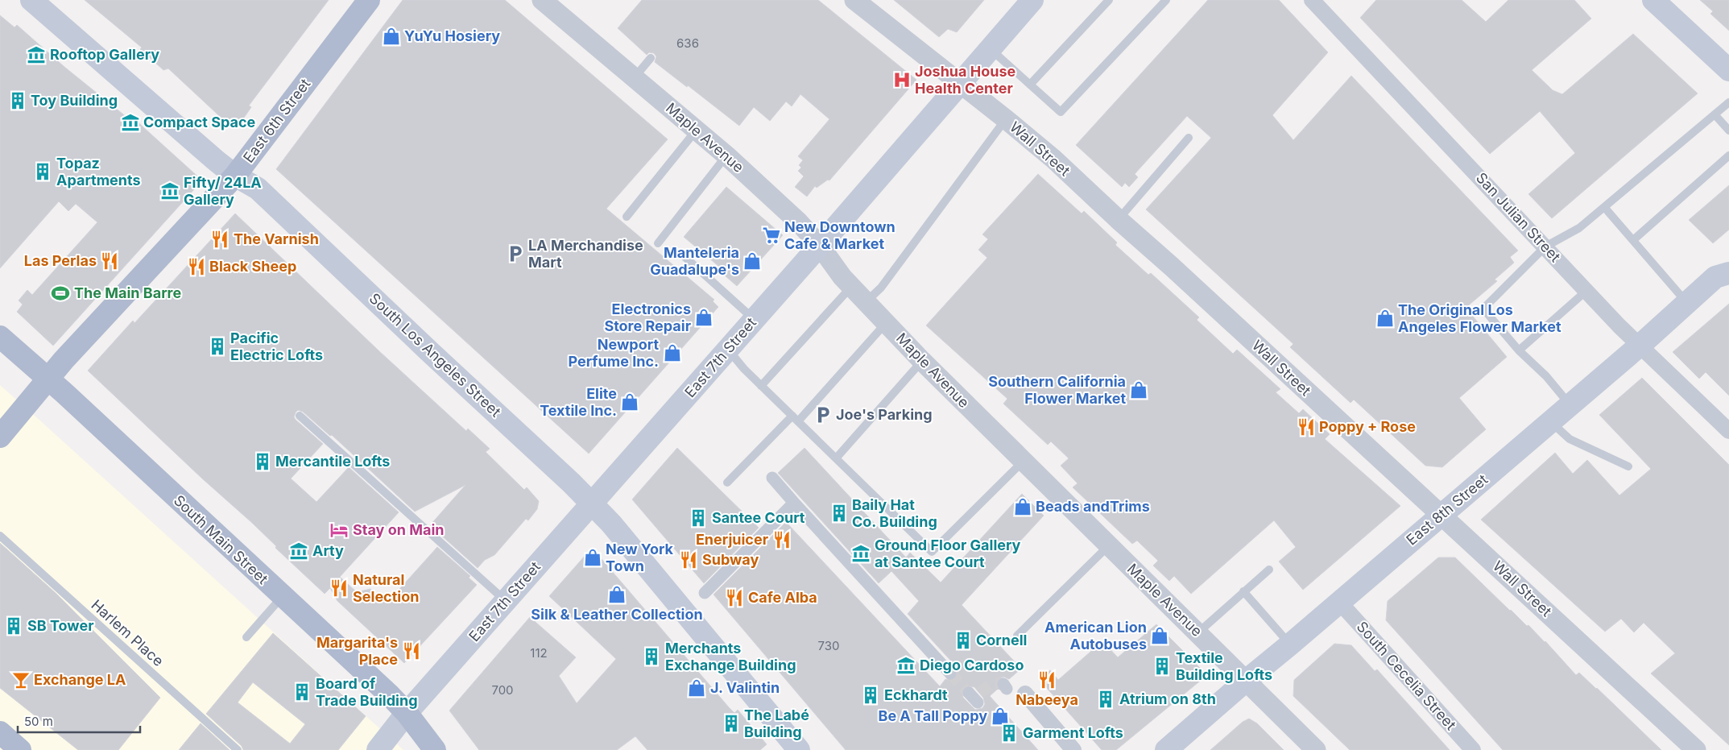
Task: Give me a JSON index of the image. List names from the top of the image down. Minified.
{"streets":{"main road":["East 6th Street","South Los Angeles Street","East 7th Street","East 8th Street","South Main Street"],"street":["Maple Avenue","Wall Street","San Julian Street","South Cecelia Street"],"lane":["Harlem Place"]},"crossings":[["East 6th Street","South Los Angeles Street"],["East 6th Street","South Main Street"],["Maple Avenue","East 7th Street"],["Maple Avenue","East 8th Street"],["Wall Street","East 7th Street"],["Wall Street","East 8th Street"],["San Julian Street","East 8th Street"],["South Los Angeles Street","East 7th Street"],["East 7th Street","South Main Street"],["East 8th Street","South Cecelia Street"]],"places":{"shop":["YuYu Hosiery","Manteleria Guadalupe's","Electronics Store Repair","The Original Los Angeles Flower Market","Newport Perfume Inc.","Southern California Flower Market","Elite Textile Inc.","Beads andTrims","New York Town","Silk & Leather Collection","American Lion Autobuses","J. Valintin","Be A Tall Poppy"],"museum":["Rooftop Gallery","Compact Space","Fifty/ 24LA Gallery","Arty","Ground Floor Gallery at Santee Court","Diego Cardoso"],"hospital":["Joshua House Health Center"],"building":["Toy Building","Topaz Apartments","Pacific Electric Lofts","Mercantile Lofts","Baily Hat Co. Building","Santee Court","SB Tower","Cornell","Merchants Exchange Building","Textile Building Lofts","Board of Trade Building","Eckhardt","Atrium on 8th","The Labé Building","Garment Lofts"],"supermarket":["New Downtown Cafe & Market"],"restaurant":["The Varnish","Las Perlas","Black Sheep","Poppy + Rose","Enerjuicer","Subway","Natural Selection","Cafe Alba","Margarita's Place","Nabeeya"],"parking":["LA Merchandise Mart","Joe's Parking"],"sports":["The Main Barre"],"hotel":["Stay on Main"],"bar":["Exchange LA"]},"house_numbers":["636","730","112","700"],"scale_bar":"50 m"}
